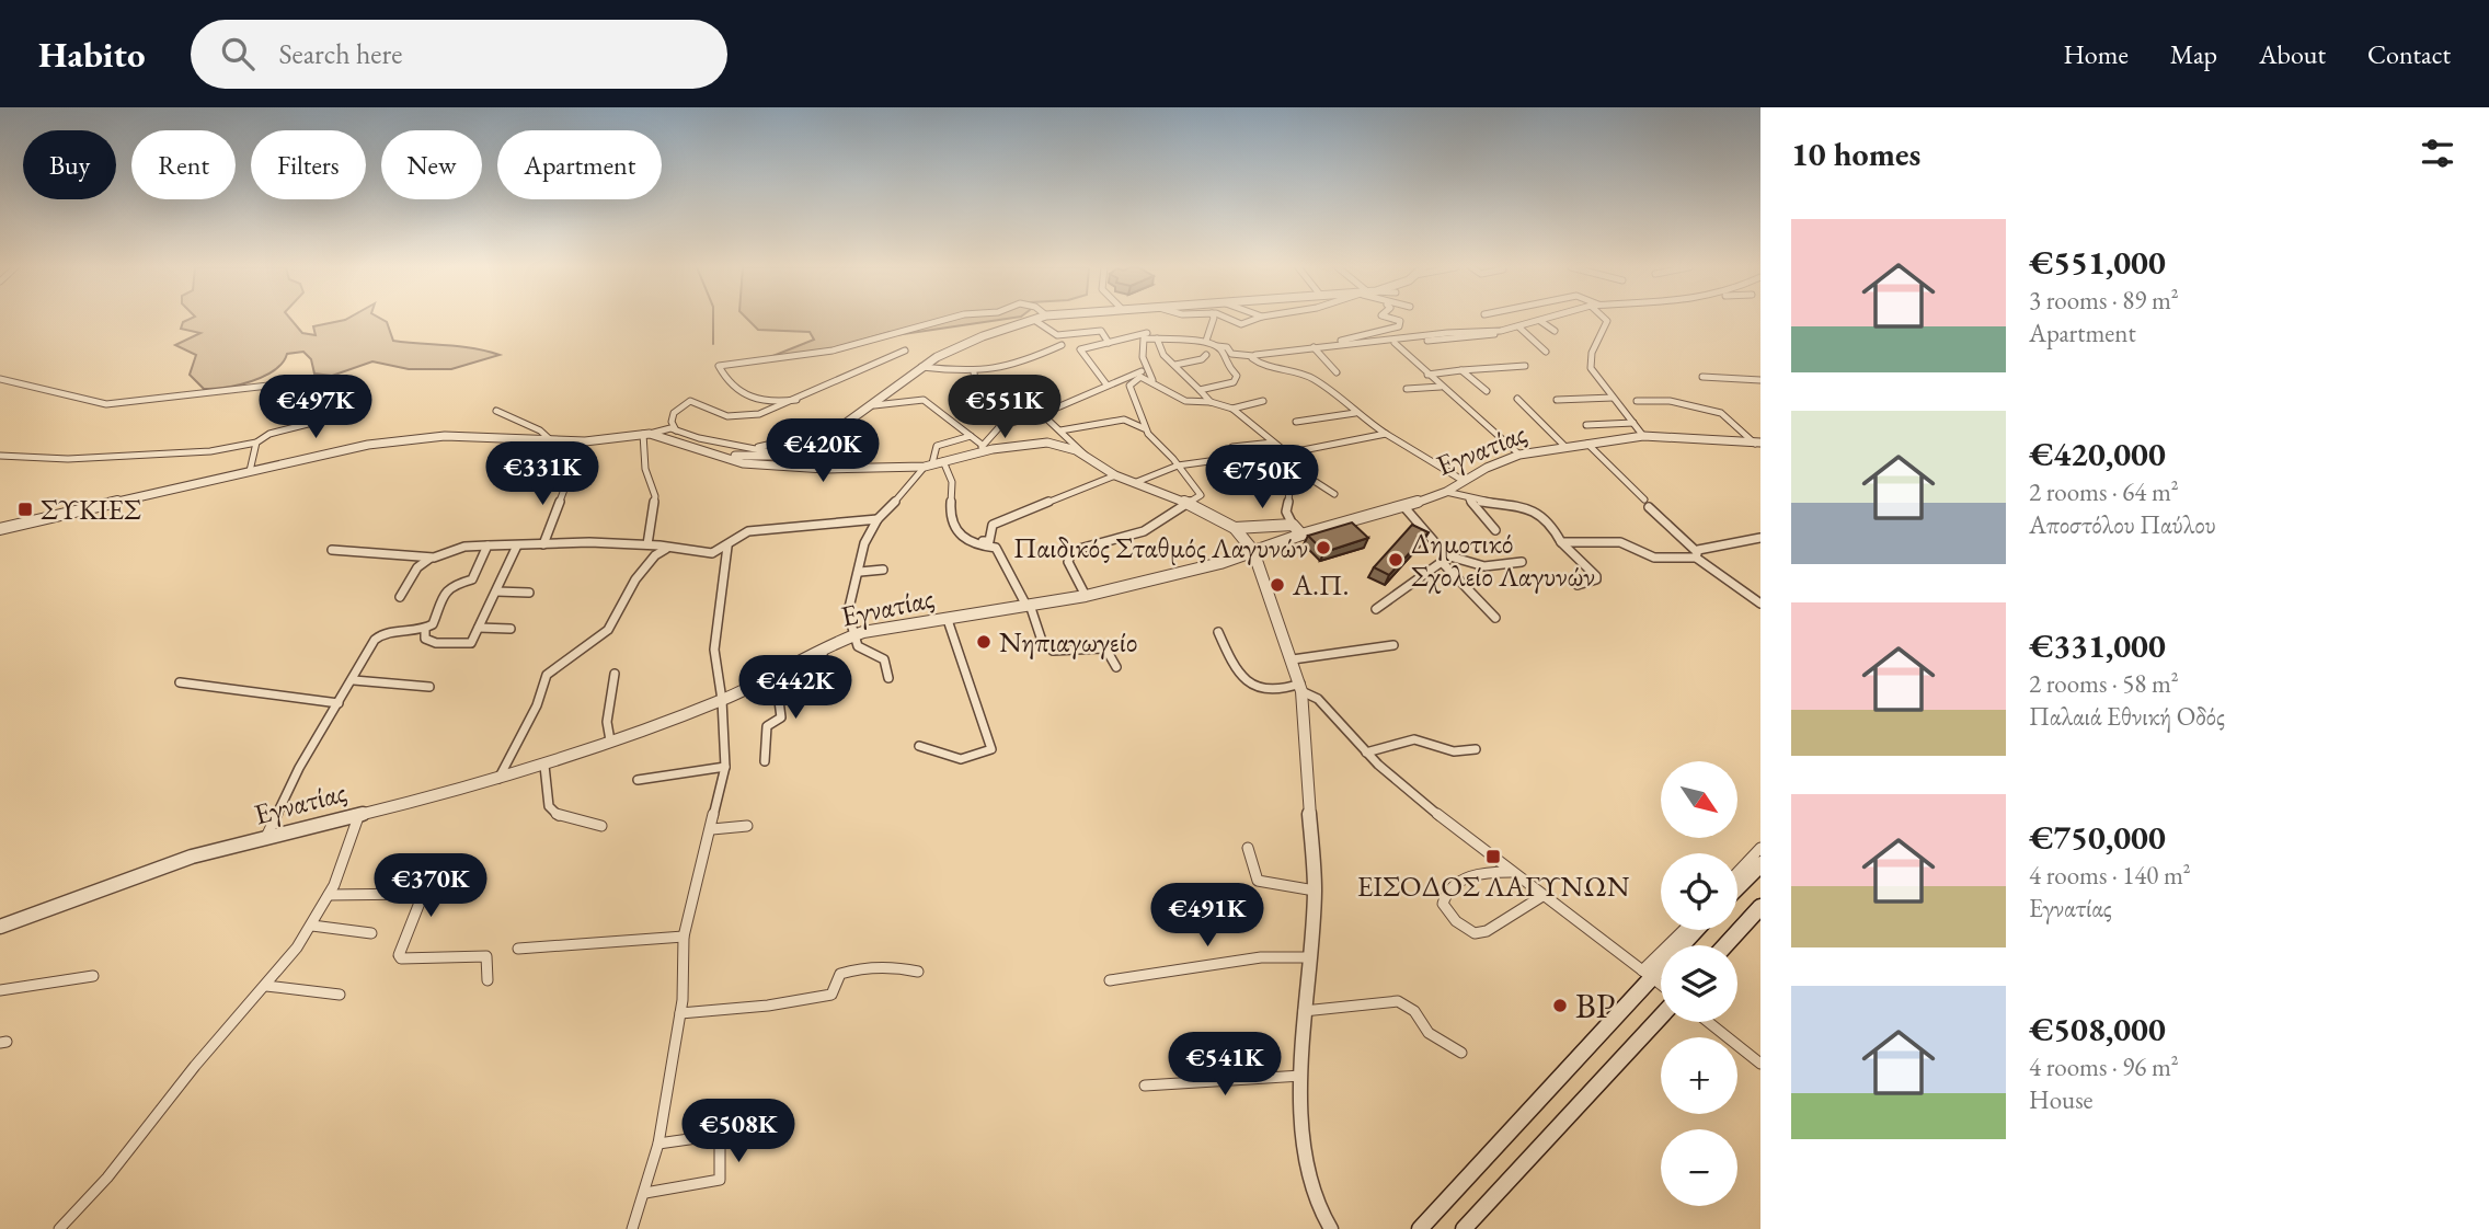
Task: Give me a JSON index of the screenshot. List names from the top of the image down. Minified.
{"streets":{"street":["Εγνατίας"]},"places":{"transit":["ΣΥΚΙΕΣ","ΕΙΣΟΔΟΣ ΛΑΓΥΝΩΝ"],"other":["Παιδικός Σταθμός Λαγυνών","Δημοτικό Σχολείο Λαγυνών","Α.Π.","Νηπιαγωγείο","BP"]},"north":"bottom right","page":{"header":"Habito","search":"Search here","nav":["Home","Map","About","Contact"],"heading":"10 homes","chip":["Buy","Rent","Filters","New","Apartment"],"list":[{"name":"€551,000","note":"3 rooms · 89 m² · Apartment"},{"name":"€420,000","note":"2 rooms · 64 m² · Αποστόλου Παύλου"},{"name":"€331,000","note":"2 rooms · 58 m² · Παλαιά Εθνική Οδός"},{"name":"€750,000","note":"4 rooms · 140 m² · Εγνατίας"},{"name":"€508,000","note":"4 rooms · 96 m² · House"}],"price":["€497K","€551K","€420K","€331K","€750K","€442K","€370K","€491K","€541K","€508K"],"map_buttons":["+","−"]}}
